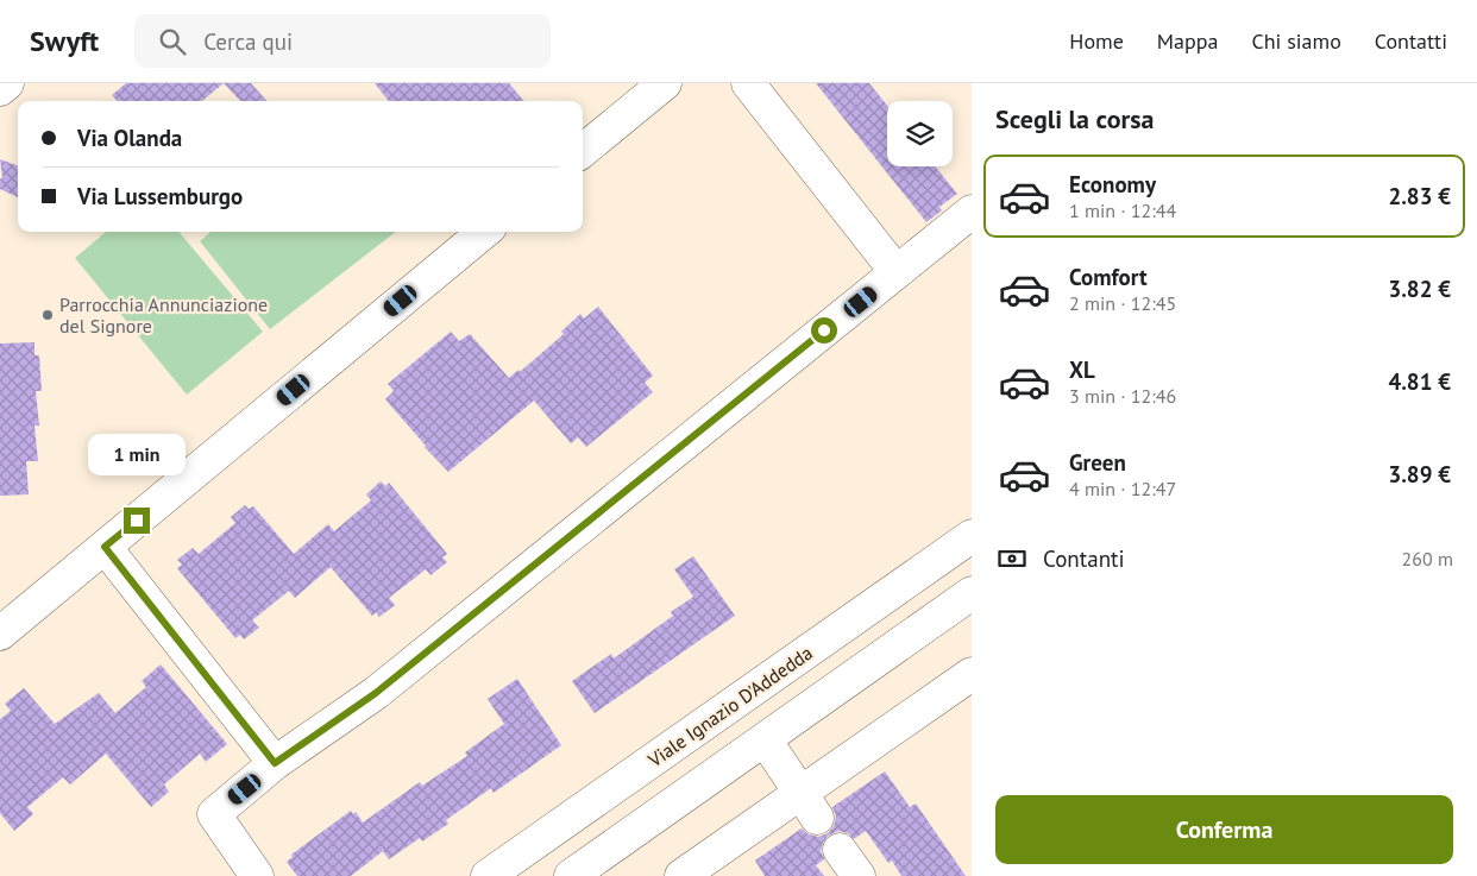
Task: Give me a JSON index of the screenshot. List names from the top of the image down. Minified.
{"streets":{"street":["Viale Ignazio D'Addedda"]},"places":["Parrocchia Annunciazione del Signore"],"page":{"header":"Swyft","search":"Cerca qui","nav":["Home","Mappa","Chi siamo","Contatti"],"heading":"Scegli la corsa","banner":["Via Olanda","Via Lussemburgo"],"list":[{"name":"Economy","note":"1 min · 12:44","value":"2.83 €"},{"name":"Comfort","note":"2 min · 12:45","value":"3.82 €"},{"name":"XL","note":"3 min · 12:46","value":"4.81 €"},{"name":"Green","note":"4 min · 12:47","value":"3.89 €"}],"bubble":"1 min","pay":["Contanti","260 m"],"buttons":"Conferma"}}
